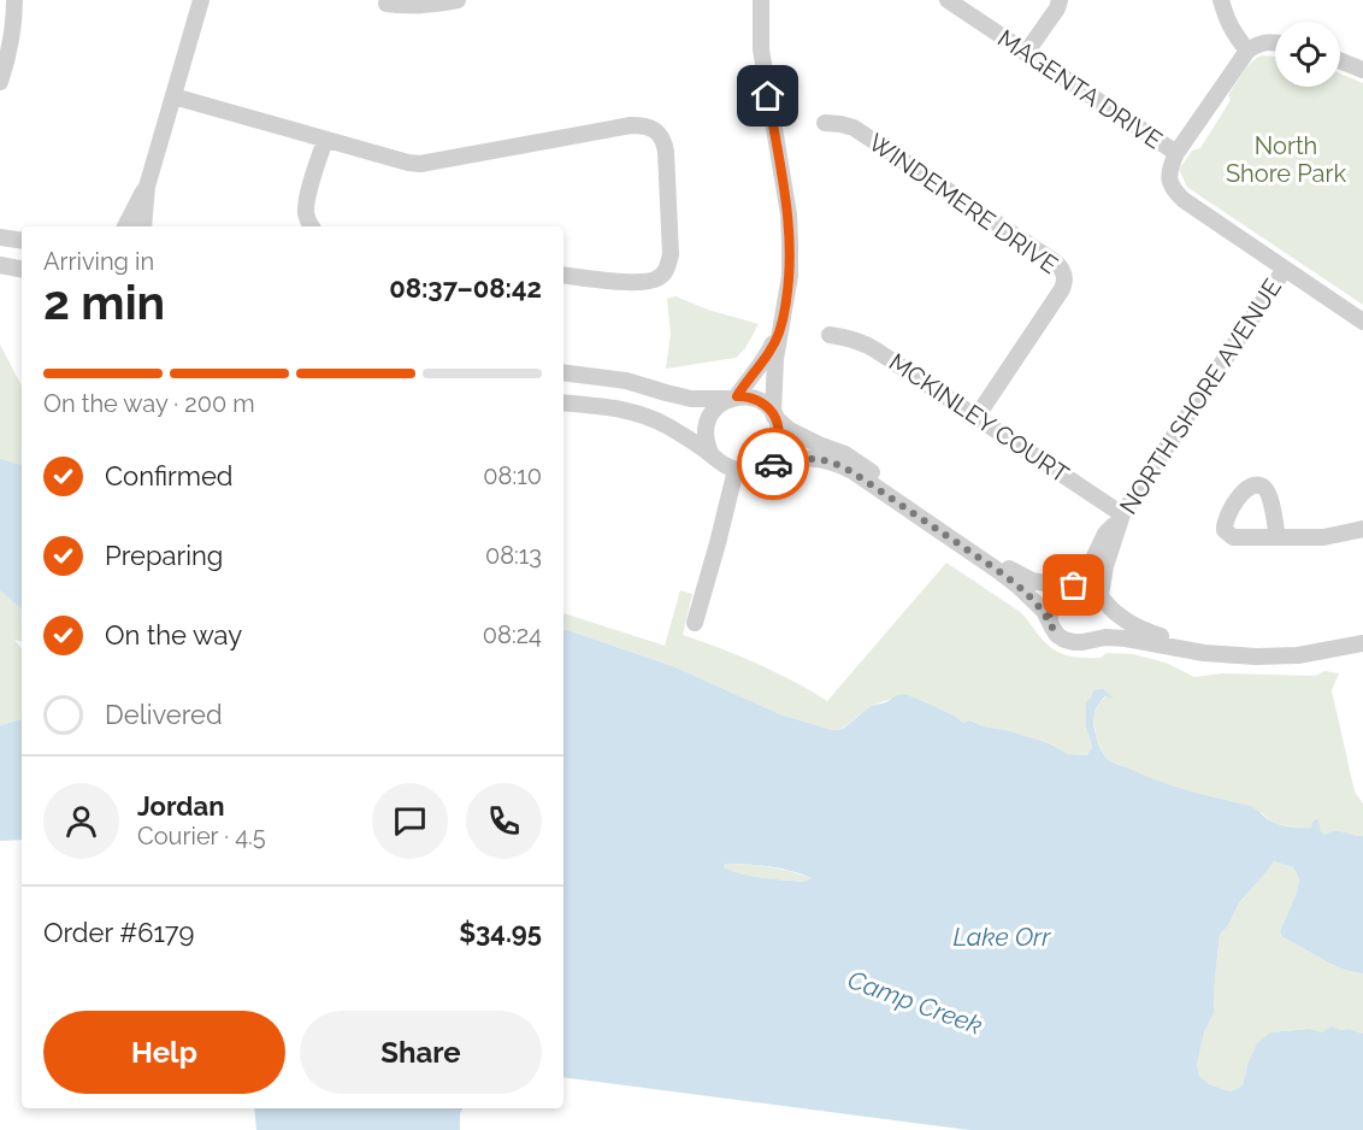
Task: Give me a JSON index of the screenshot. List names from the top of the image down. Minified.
{"streets":{"street":["MAGENTA DRIVE","WINDEMERE DRIVE","NORTH SHORE AVENUE","MCKINLEY COURT"]},"crossings":[["MAGENTA DRIVE","NORTH SHORE AVENUE"],["WINDEMERE DRIVE","MCKINLEY COURT"],["NORTH SHORE AVENUE","MCKINLEY COURT"]],"water":["Lake Orr","Camp Creek"],"parks":["North Shore Park"],"page":{"heading":["2 min","Arriving in","08:37–08:42"],"panel":["Jordan","Courier · 4.5","Order #6179","$34.95"],"bar":"On the way · 200 m","list":[["Confirmed","08:10"],["Preparing","08:13"],["On the way","08:24"],"Delivered"],"buttons":["Help","Share"]}}
